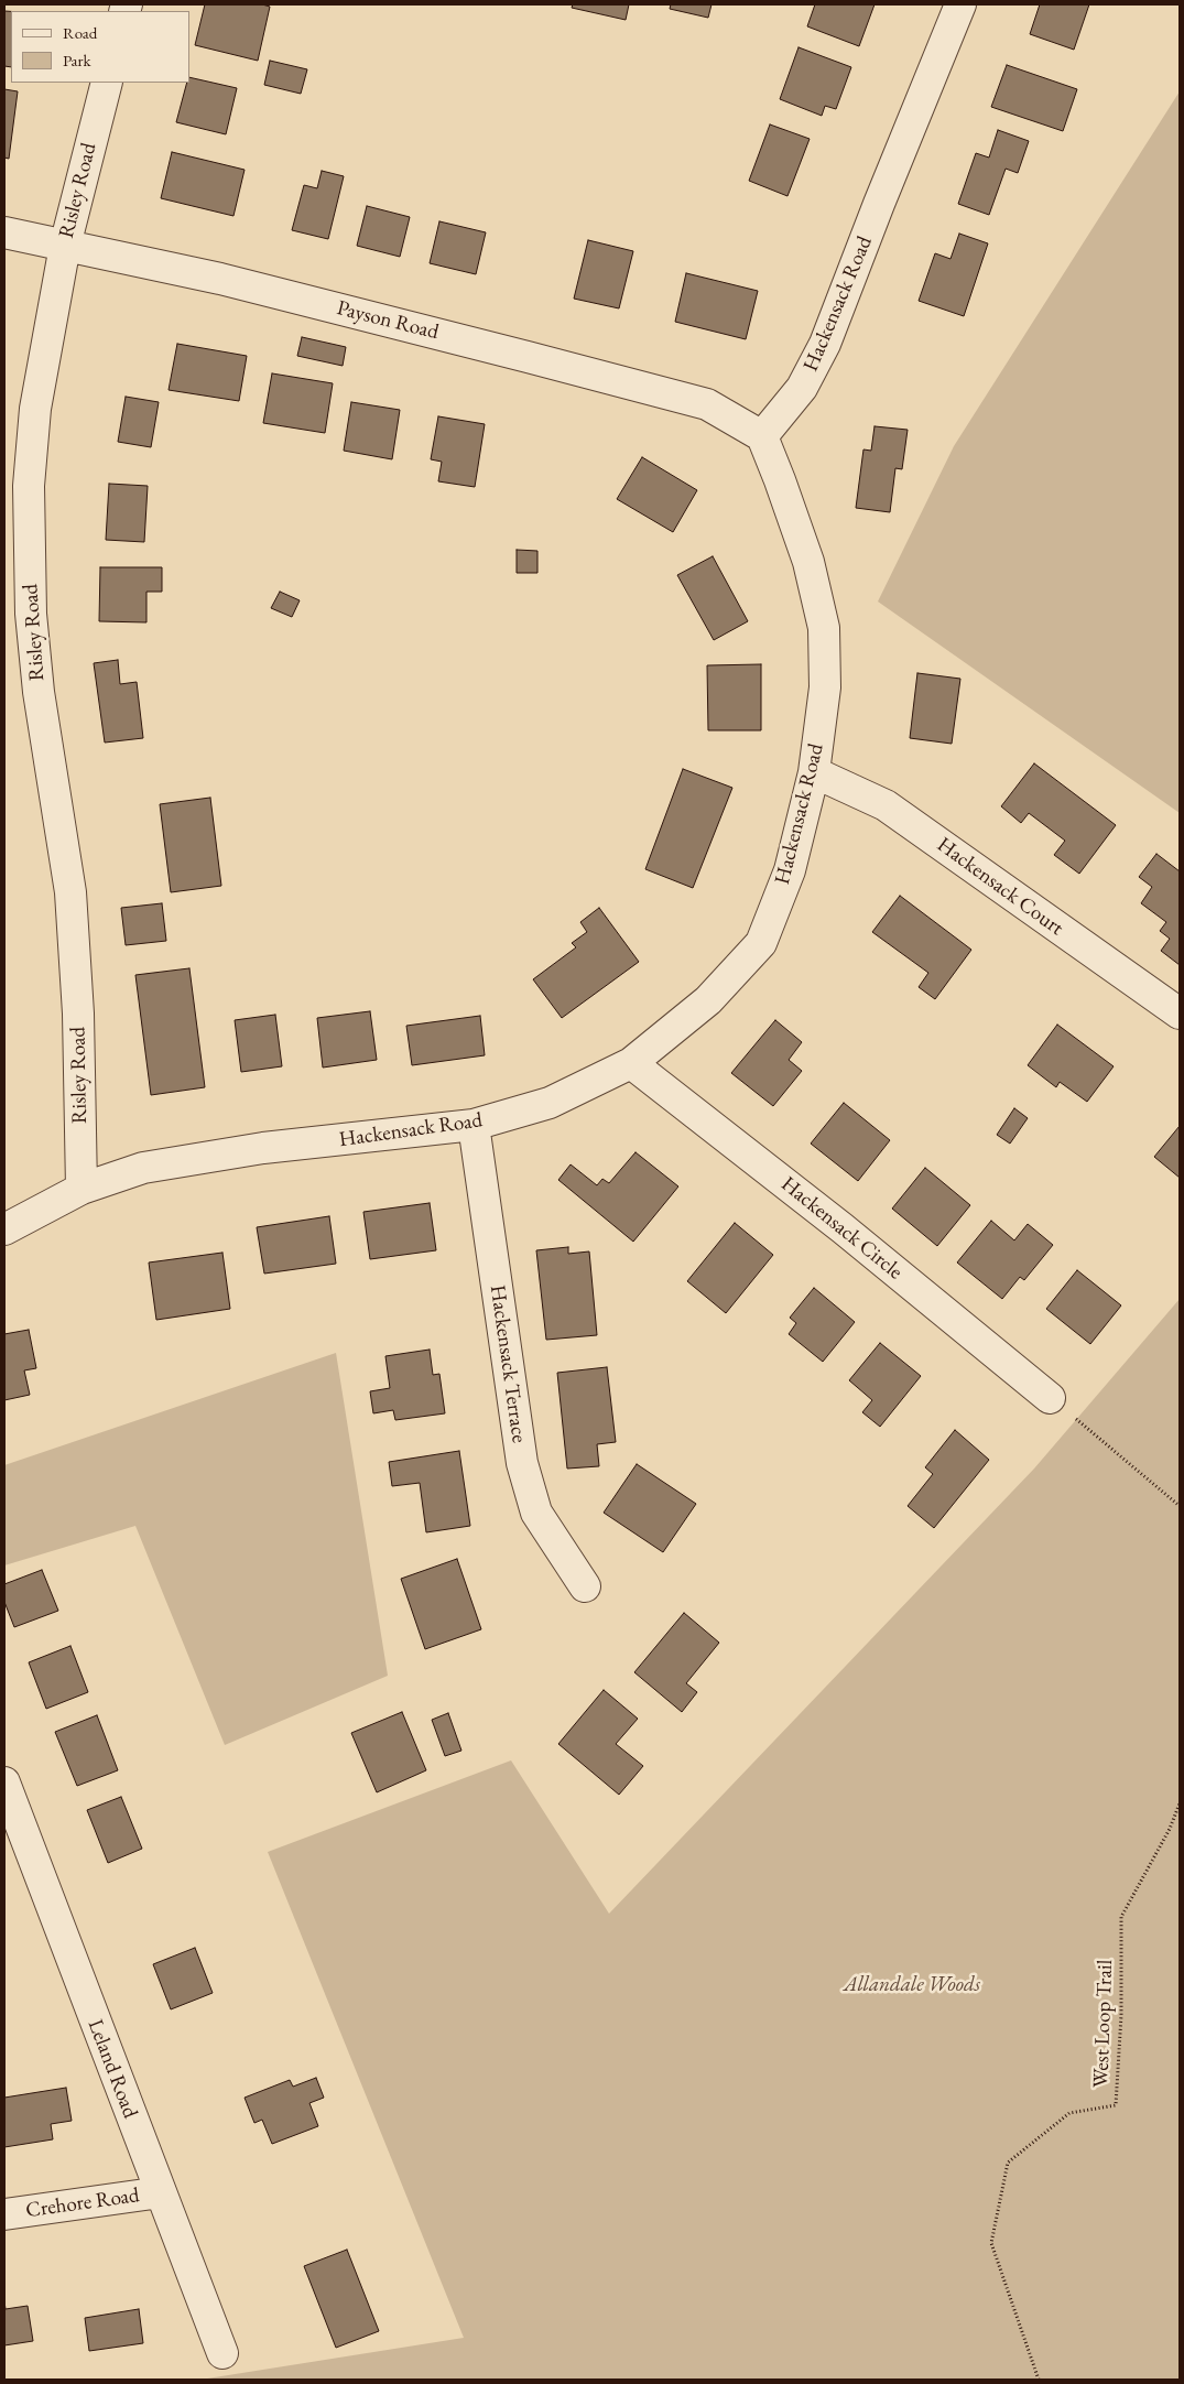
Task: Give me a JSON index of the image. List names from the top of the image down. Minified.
{"streets":{"street":["Risley Road","Hackensack Road","Payson Road","Hackensack Court","Hackensack Circle","Hackensack Terrace","Leland Road","Crehore Road"],"path":["West Loop Trail"]},"crossings":[["Risley Road","Hackensack Road"],["Risley Road","Payson Road"],["Hackensack Road","Payson Road"],["Hackensack Road","Hackensack Court"],["Hackensack Road","Hackensack Circle"],["Hackensack Road","Hackensack Terrace"],["Leland Road","Crehore Road"]],"parks":["Allandale Woods"],"legend":["Road","Park"]}
